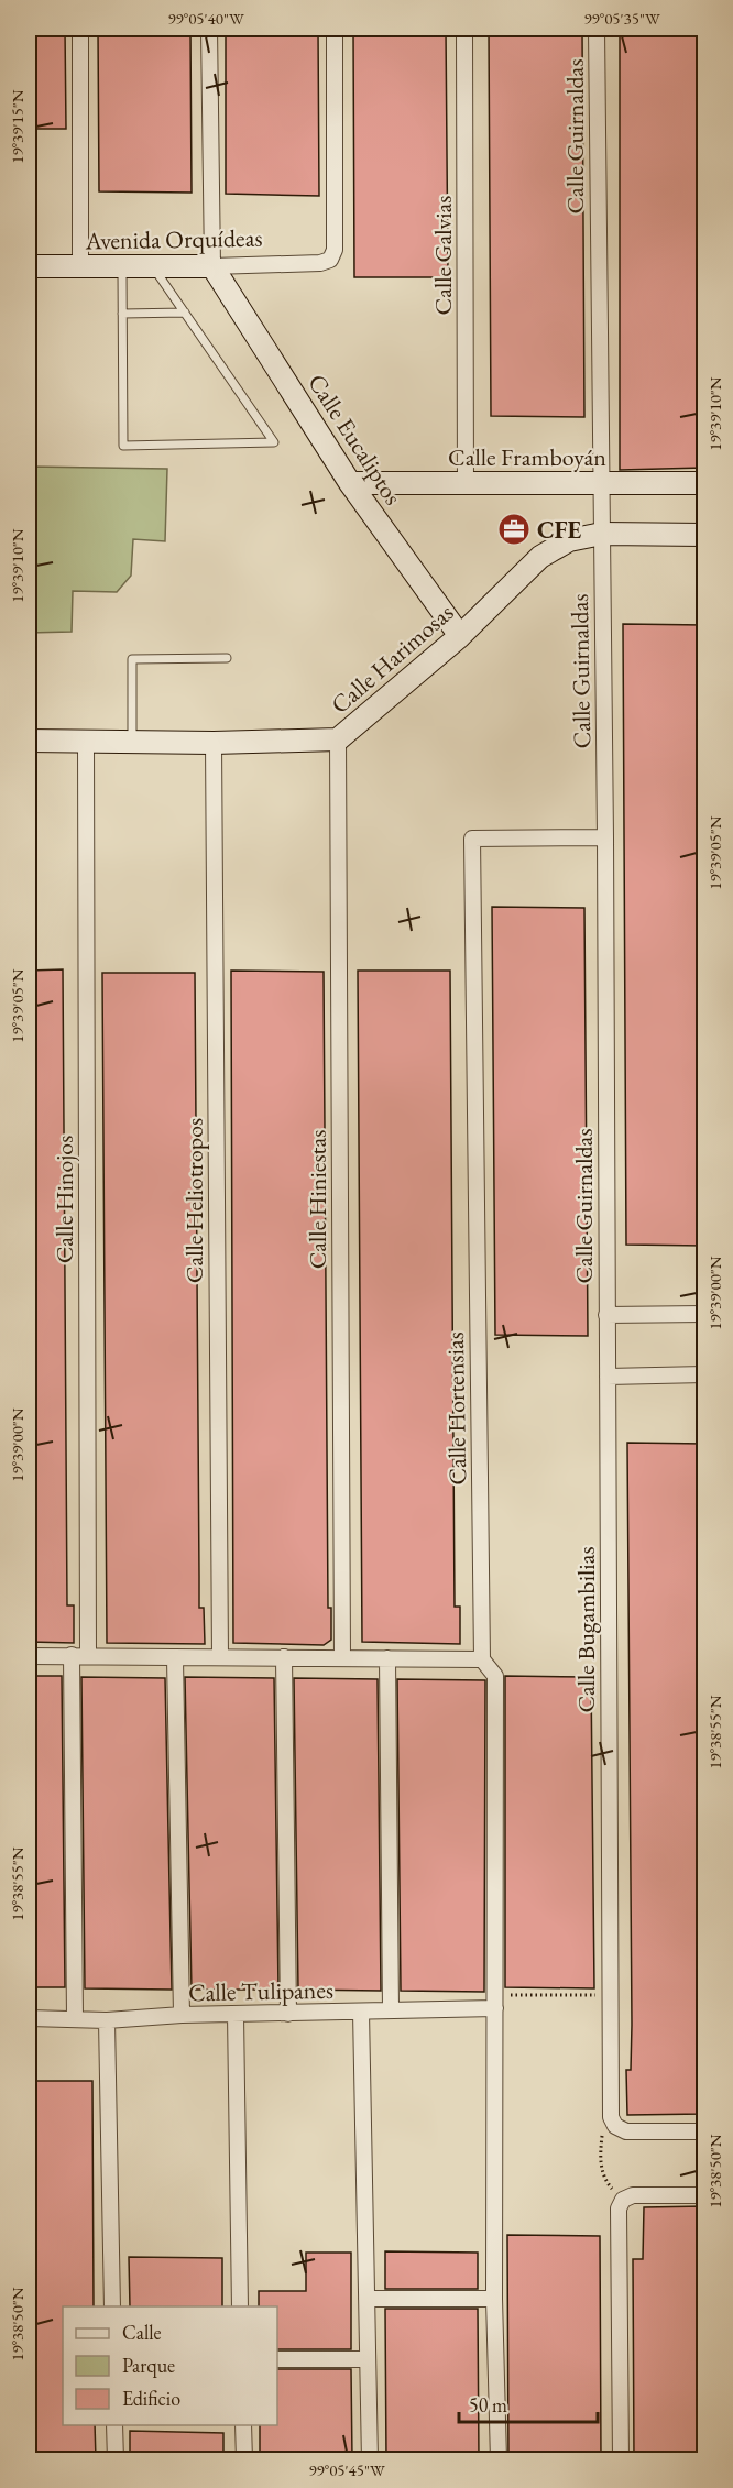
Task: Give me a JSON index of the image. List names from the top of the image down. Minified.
{"streets":{"street":["Calle Guirnaldas","Avenida Orquídeas","Calle Galvias","Calle Eucaliptos","Calle Framboyán","Calle Harimosas","Calle Hinojos","Calle Hiniestas","Calle Heliotropos","Calle Hortensias","Calle Bugambilias","Calle Tulipanes"]},"crossings":[["Calle Guirnaldas","Calle Framboyán"],["Calle Guirnaldas","Calle Harimosas"],["Calle Guirnaldas","Calle Hortensias"],["Calle Guirnaldas","Calle Bugambilias"],["Avenida Orquídeas","Calle Eucaliptos"],["Calle Galvias","Calle Framboyán"],["Calle Eucaliptos","Calle Framboyán"],["Calle Eucaliptos","Calle Harimosas"],["Calle Harimosas","Calle Hinojos"],["Calle Harimosas","Calle Hiniestas"],["Calle Harimosas","Calle Heliotropos"]],"places":{"office":["CFE"]},"legend":["Calle","Parque","Edificio"],"scale_bar":"50 m","coordinates":["99°05'40\"W","99°05'35\"W","19°39'15\"N","19°39'10\"N","19°39'05\"N","19°39'00\"N","19°38'55\"N","19°38'50\"N","99°05'45\"W"]}
